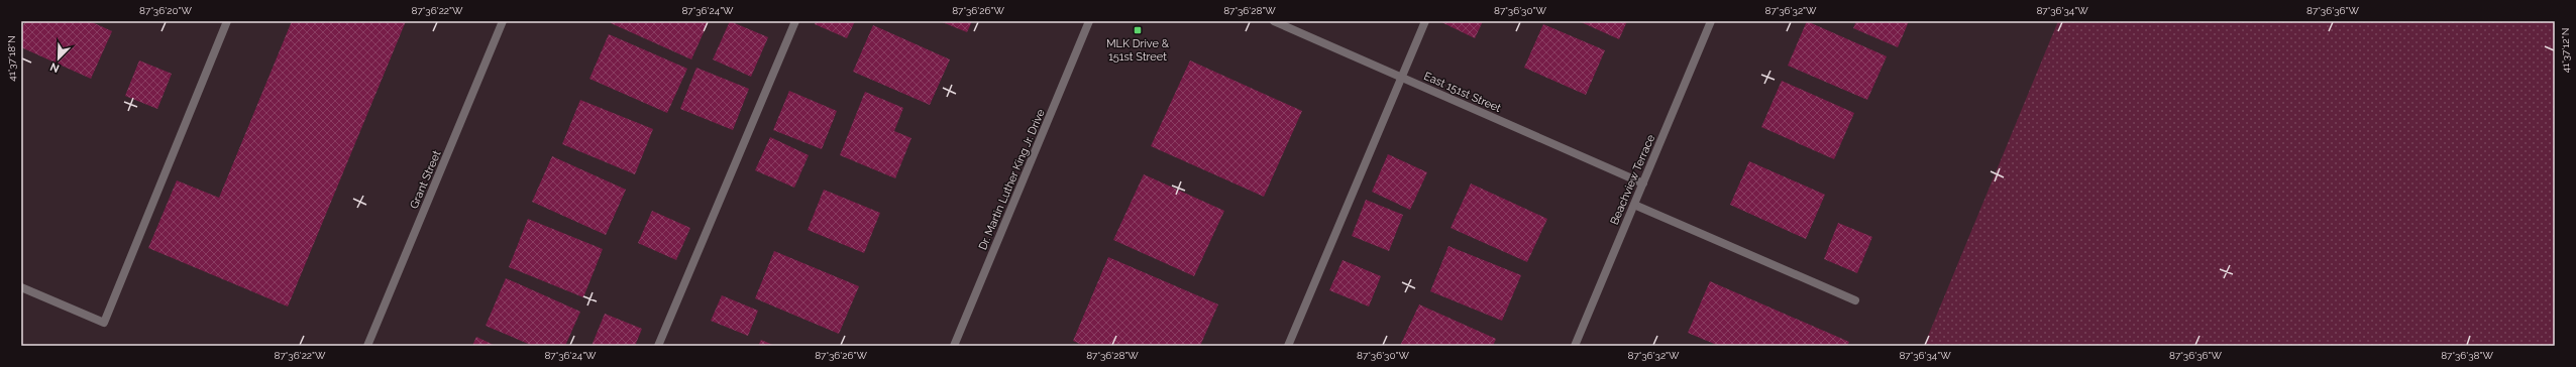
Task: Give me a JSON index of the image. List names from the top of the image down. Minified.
{"streets":{"street":["East 151st Street","Grant Street","Dr. Martin Luther King Jr. Drive","Beachview Terrace"]},"crossings":[["East 151st Street","Beachview Terrace"]],"places":{"transit":["MLK Drive & 151st Street"]},"north":"bottom left","coordinates":["87°36'20\"W","87°36'22\"W","87°36'24\"W","87°36'26\"W","87°36'28\"W","87°36'30\"W","87°36'32\"W","87°36'34\"W","87°36'36\"W","41°37'12\"N","41°37'18\"N","87°36'38\"W"]}
